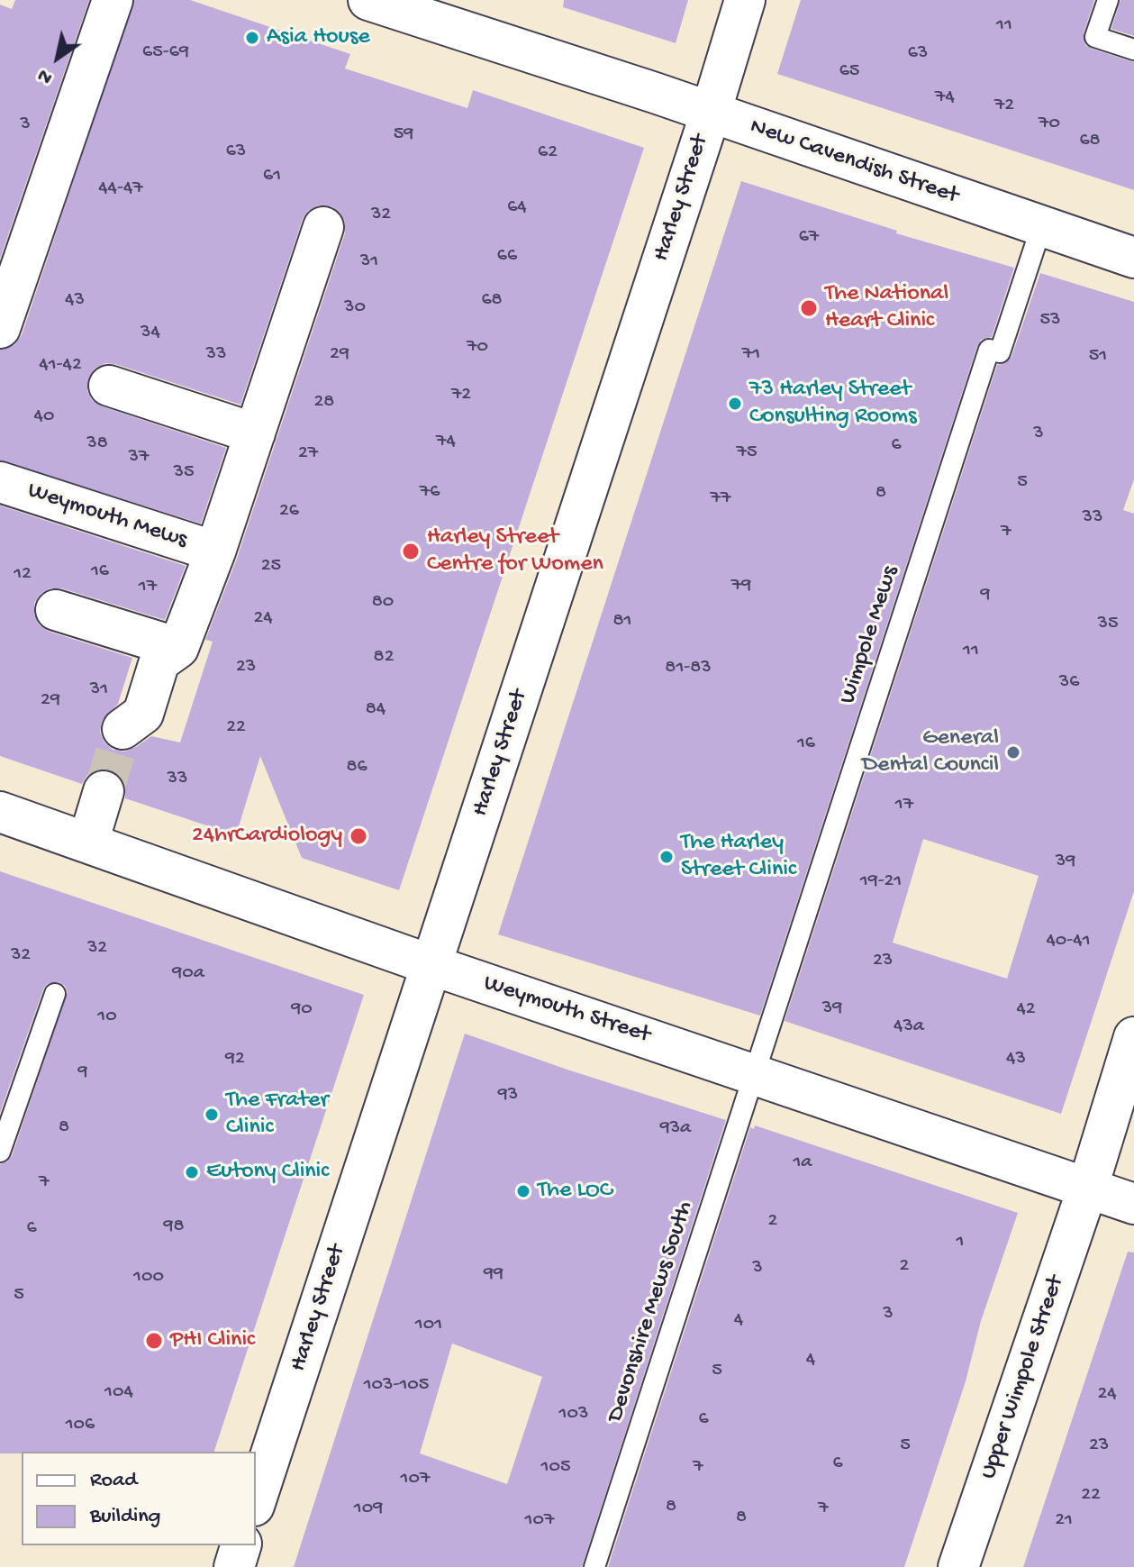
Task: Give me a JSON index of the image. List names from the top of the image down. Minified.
{"streets":{"street":["New Cavendish Street","Harley Street","Weymouth Mews","Weymouth Street","Upper Wimpole Street"],"lane":["Wimpole Mews","Devonshire Mews South"]},"crossings":[["New Cavendish Street","Harley Street"],["New Cavendish Street","Wimpole Mews"],["Harley Street","Weymouth Street"],["Wimpole Mews","Weymouth Street"],["Wimpole Mews","Devonshire Mews South"],["Weymouth Street","Devonshire Mews South"],["Weymouth Street","Upper Wimpole Street"]],"places":["Asia House","The National Heart Clinic","73 Harley Street Consulting Rooms","Harley Street Centre for Women","General Dental Council","24hrCardiology","The Harley Street Clinic","The Frater Clinic","Eutony Clinic","The LOC","PHI Clinic"],"house_numbers":["11","65-69","63","65","74","72","70","3","59","68","63","62","61","44-47","64","32","67","66","31","43","68","30","53","34","70","33","29","71","51","41-42","72","28","40","3","74","38","6","75","27","37","35","5","76","8","77","26","33","7","25","16","12","79","17","9","80","24","81","35","11","82","23","81-83","36","31","29","84","22","16","86","33","17","39","19-21","40-41","32","32","23","90a","39","90","42","10","43a","92","43","9","93","8","93a","1a","7","2","98","6","1","2","3","99","100","5","3","4","101","4","5","103-105","104","24","103","6","106","5","23","6","105","7","107","22","8","109","7","8","107","21"],"legend":["Road","Building"],"north":"bottom left"}
